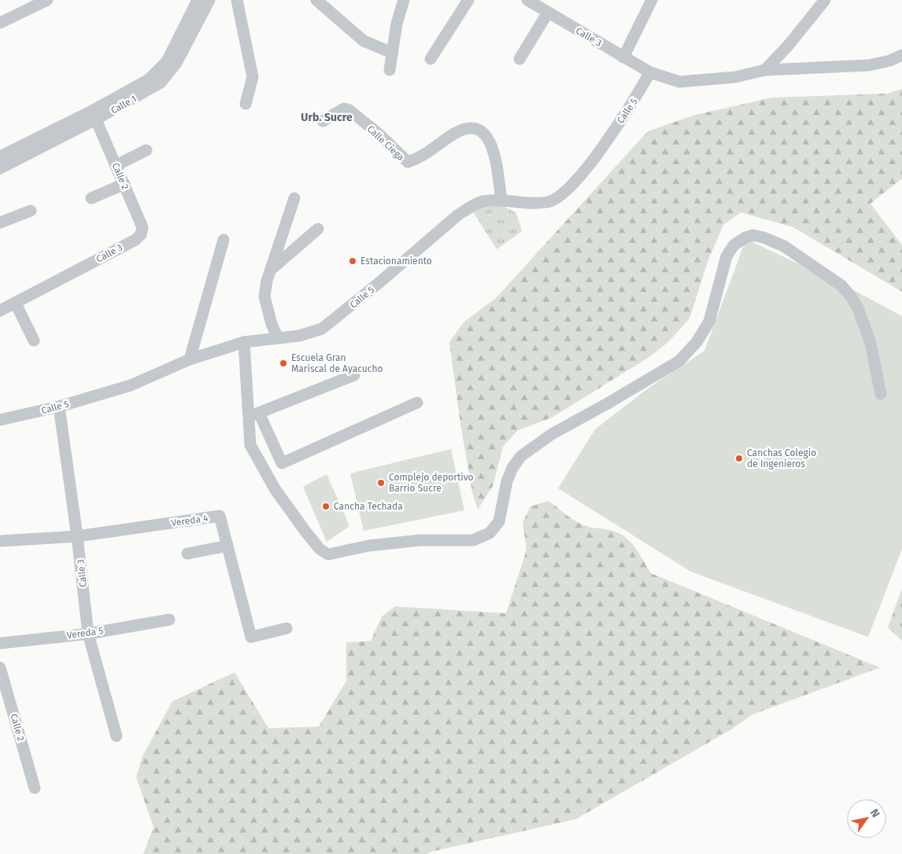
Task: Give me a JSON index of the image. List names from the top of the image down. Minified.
{"streets":{"street":["Calle 3","Calle 1","Calle 5","Calle Ciega","Calle 2","Vereda 4","Vereda 5"]},"crossings":[["Calle 3","Calle 5"],["Calle 3","Calle 2"],["Calle 3","Vereda 4"],["Calle 3","Vereda 5"],["Calle 1","Calle 2"],["Calle 5","Calle Ciega"]],"districts":["Urb. Sucre"],"places":["Estacionamiento","Escuela Gran Mariscal de Ayacucho","Canchas Colegio de Ingenieros","Complejo deportivo Barrio Sucre","Cancha Techada"],"north":"top right"}
